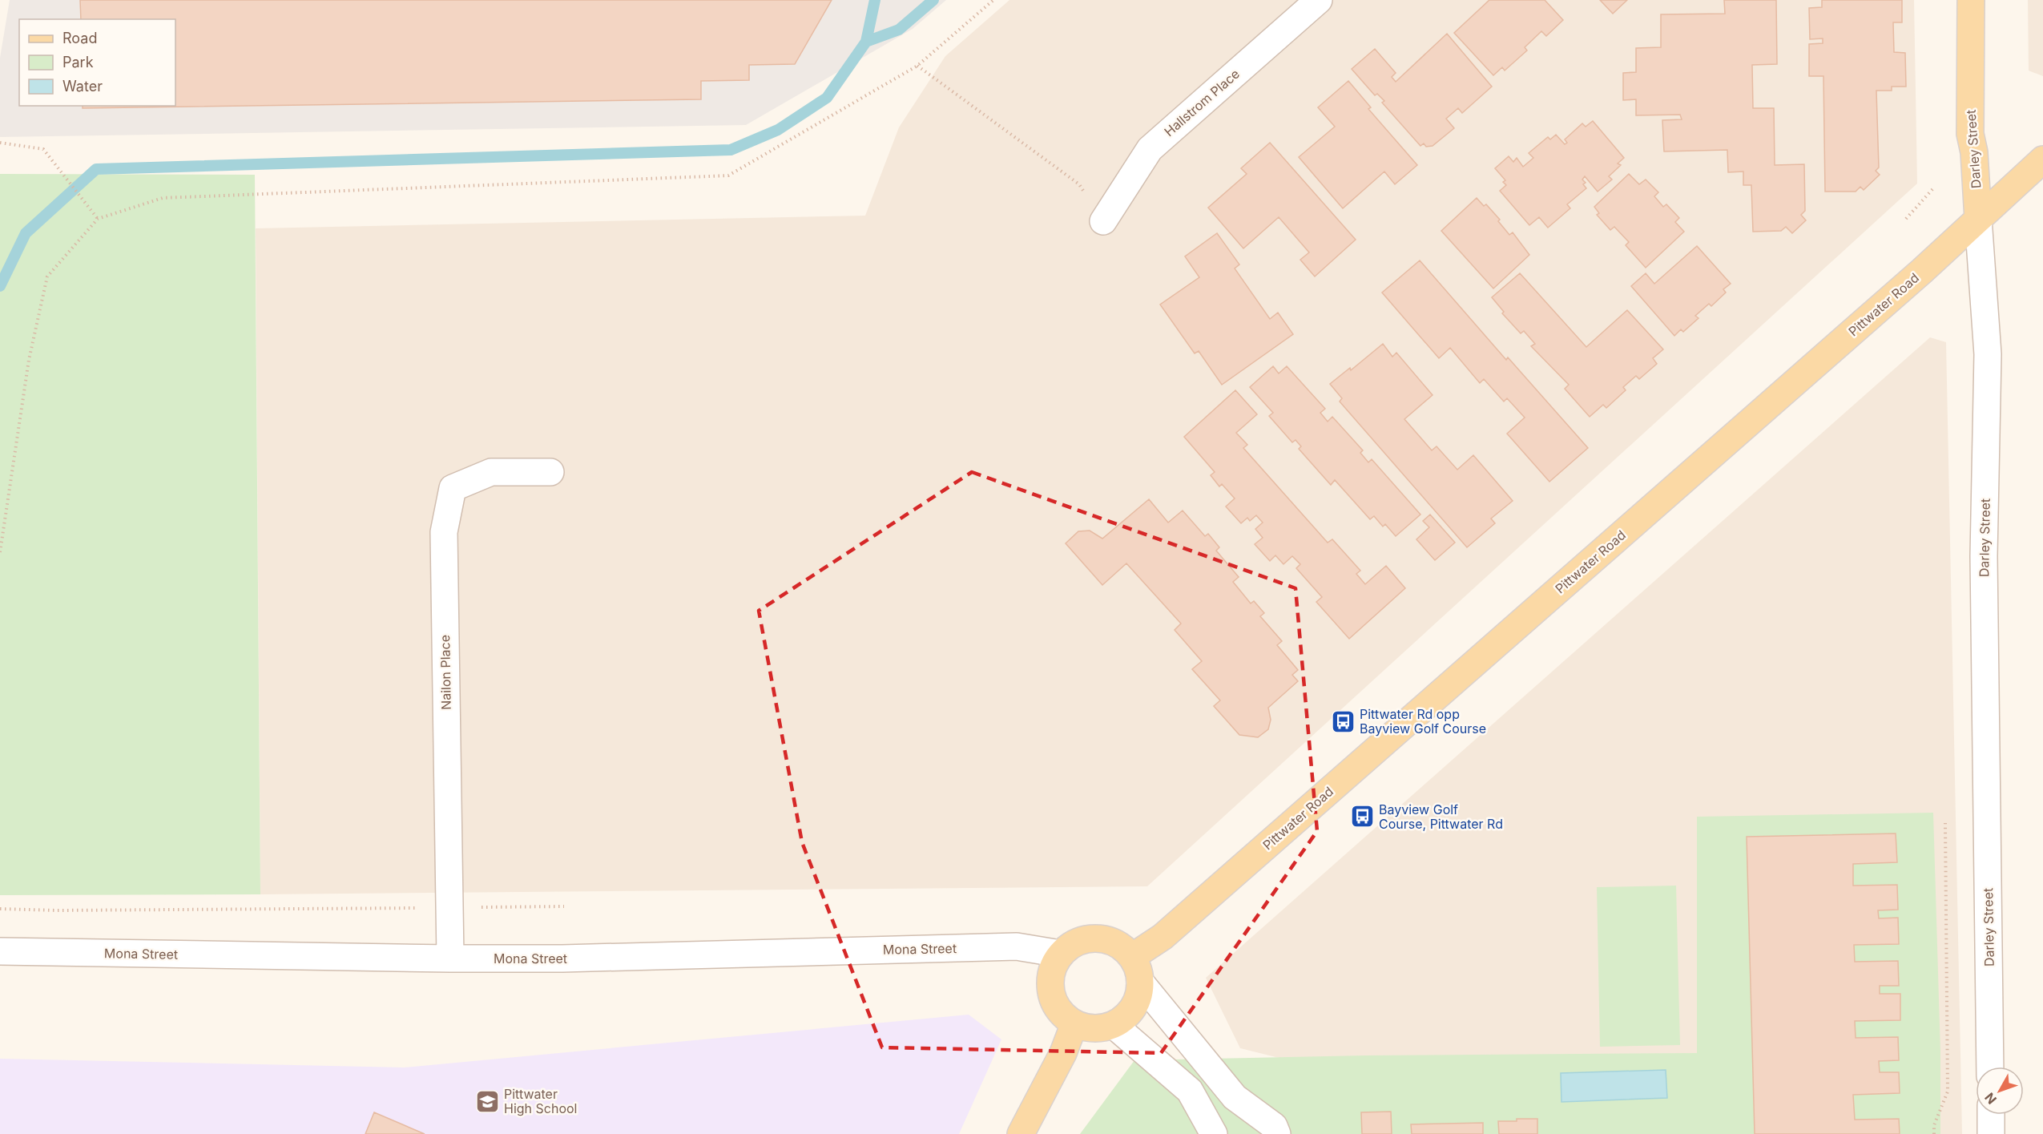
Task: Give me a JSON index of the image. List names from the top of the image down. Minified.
{"streets":{"main road":["Darley Street","Pittwater Road"],"street":["Hallstrom Place","Nailon Place","Mona Street"]},"crossings":[["Darley Street","Pittwater Road"],["Pittwater Road","Mona Street"],["Nailon Place","Mona Street"]],"places":{"bus stop":["Pittwater Rd opp Bayview Golf Course","Bayview Golf Course, Pittwater Rd"],"school or university":["Pittwater High School"]},"legend":["Road","Park","Water"],"north":"bottom left"}
